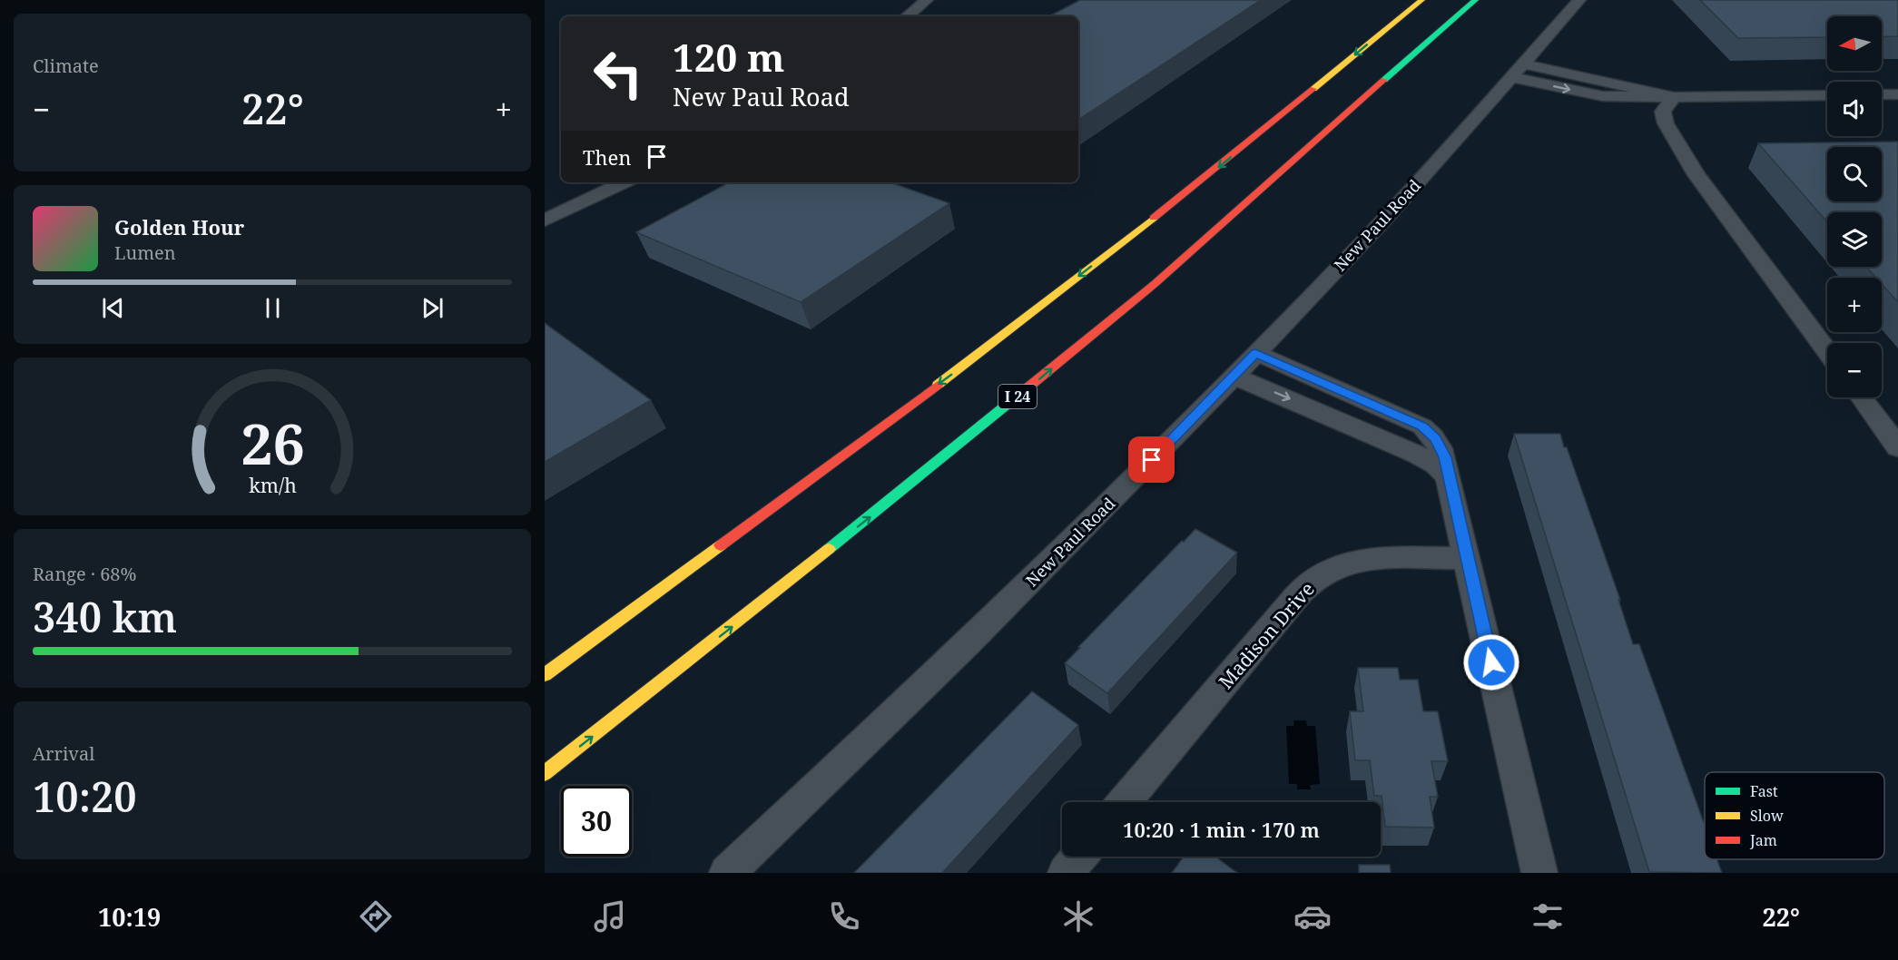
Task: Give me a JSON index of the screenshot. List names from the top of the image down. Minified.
{"streets":{"highway":["I 24"],"street":["New Paul Road","Madison Drive"]},"legend":["Fast","Slow","Jam"],"north":"left","page":{"tile":["Climate",["Range · 68%","340 km"],["Arrival","10:20"]],"map_buttons":["+","−"],"turn":["120 m","New Paul Road"],"heat":["−","22°","+"],"then":"Then","song":["Golden Hour","Lumen"],"limit":"30","trip":"10:20 · 1 min · 170 m","tabs":["10:19","22°"],"gauge":["26","km/h"]}}
